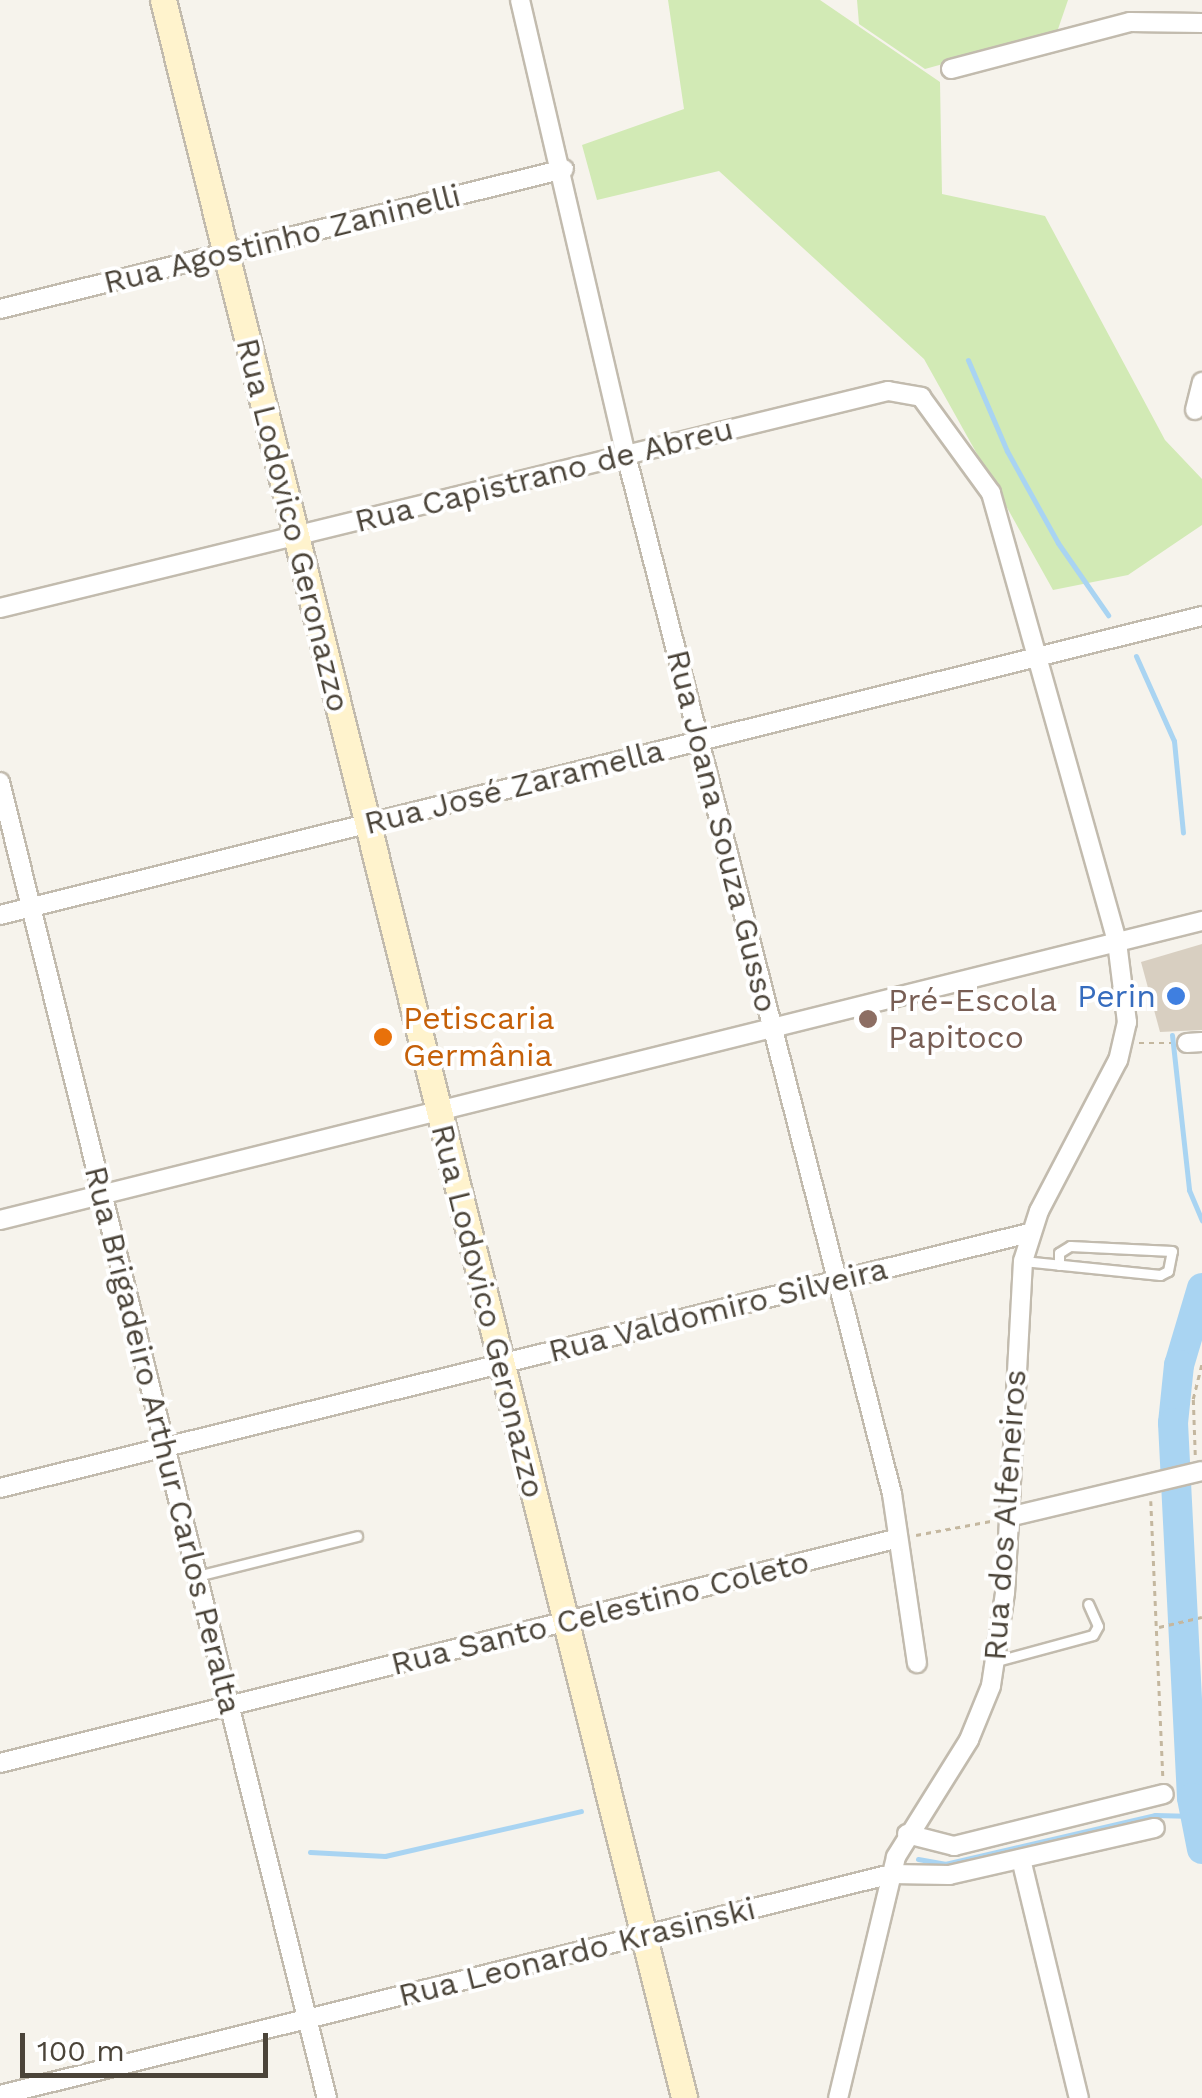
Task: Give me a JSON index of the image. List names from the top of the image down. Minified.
{"streets":{"main road":["Rua Lodovico Geronazzo"],"street":["Rua Agostinho Zaninelli","Rua Capistrano de Abreu","Rua José Zaramella","Rua Joana Souza Gusso","Rua Valdomiro Silveira","Rua Brigadeiro Arthur Carlos Peralta","Rua dos Alfeneiros","Rua Santo Celestino Coleto","Rua Leonardo Krasinski"]},"crossings":[["Rua Agostinho Zaninelli","Rua Lodovico Geronazzo"],["Rua Agostinho Zaninelli","Rua Joana Souza Gusso"],["Rua Capistrano de Abreu","Rua Lodovico Geronazzo"],["Rua Capistrano de Abreu","Rua José Zaramella"],["Rua Capistrano de Abreu","Rua Joana Souza Gusso"],["Rua Lodovico Geronazzo","Rua José Zaramella"],["Rua Lodovico Geronazzo","Rua Valdomiro Silveira"],["Rua Lodovico Geronazzo","Rua Santo Celestino Coleto"],["Rua Lodovico Geronazzo","Rua Leonardo Krasinski"],["Rua José Zaramella","Rua Joana Souza Gusso"],["Rua José Zaramella","Rua Brigadeiro Arthur Carlos Peralta"],["Rua Joana Souza Gusso","Rua Valdomiro Silveira"],["Rua Joana Souza Gusso","Rua Santo Celestino Coleto"],["Rua Valdomiro Silveira","Rua Brigadeiro Arthur Carlos Peralta"],["Rua Valdomiro Silveira","Rua dos Alfeneiros"],["Rua Brigadeiro Arthur Carlos Peralta","Rua Santo Celestino Coleto"],["Rua Brigadeiro Arthur Carlos Peralta","Rua Leonardo Krasinski"],["Rua dos Alfeneiros","Rua Leonardo Krasinski"]],"places":["Perin","Pré-Escola Papitoco","Petiscaria Germânia"],"scale_bar":"100 m"}
